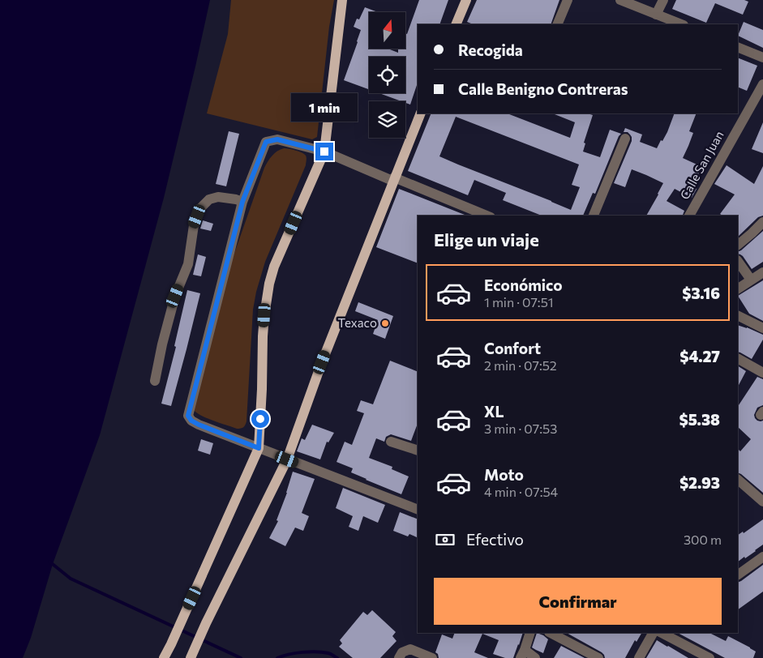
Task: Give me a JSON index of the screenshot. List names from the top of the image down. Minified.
{"streets":{"street":["Calle San Juan"]},"places":["Texaco"],"north":"top","page":{"banner":["Recogida","Calle Benigno Contreras"],"bubble":"1 min","heading":"Elige un viaje","list":[{"name":"Económico","note":"1 min · 07:51","value":"$3.16"},{"name":"Confort","note":"2 min · 07:52","value":"$4.27"},{"name":"XL","note":"3 min · 07:53","value":"$5.38"},{"name":"Moto","note":"4 min · 07:54","value":"$2.93"}],"pay":["Efectivo","300 m"],"buttons":"Confirmar"}}
